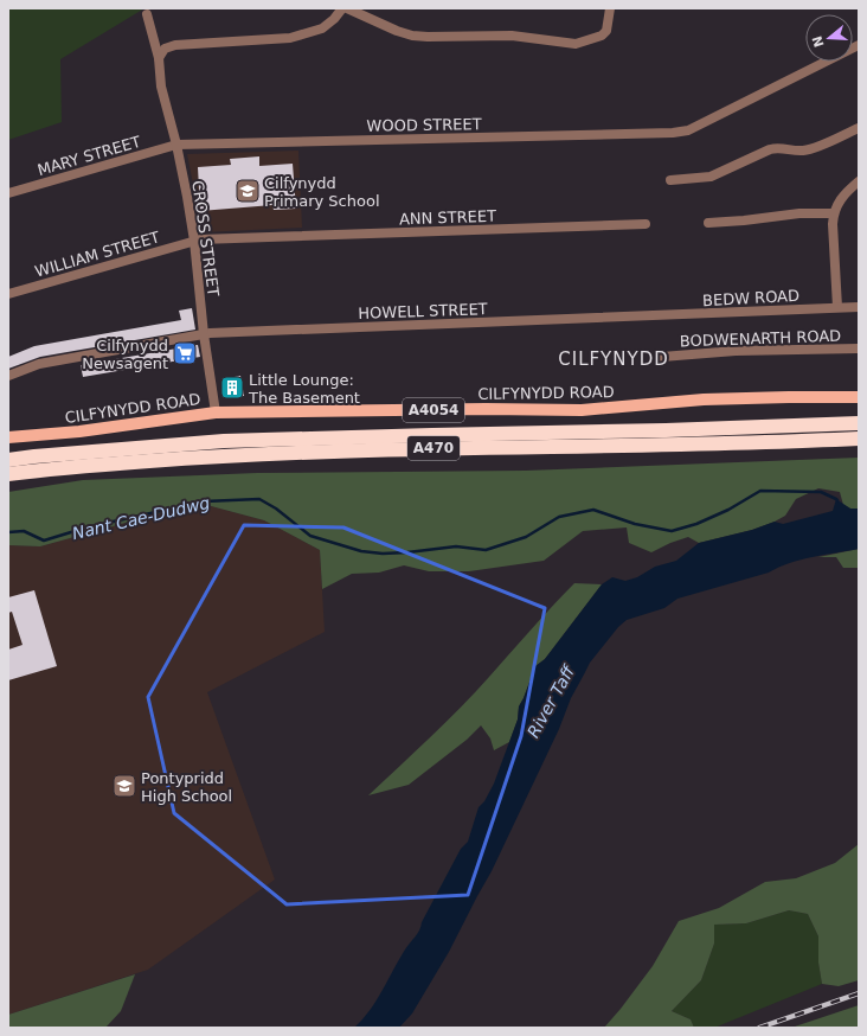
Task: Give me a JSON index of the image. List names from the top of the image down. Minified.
{"streets":{"highway":["A470"],"main road":["CILFYNYDD ROAD","A4054"],"street":["WOOD STREET","MARY STREET","ANN STREET","CROSS STREET","WILLIAM STREET","BEDW ROAD","HOWELL STREET","BODWENARTH ROAD"]},"crossings":[["WOOD STREET","MARY STREET"],["WOOD STREET","CROSS STREET"],["MARY STREET","CROSS STREET"],["ANN STREET","CROSS STREET"],["ANN STREET","WILLIAM STREET"],["CROSS STREET","WILLIAM STREET"],["CROSS STREET","HOWELL STREET"],["CROSS STREET","CILFYNYDD ROAD"],["BEDW ROAD","HOWELL STREET"]],"districts":["CILFYNYDD"],"water":["Nant Cae-Dudwg","River Taff"],"places":{"school or university":["Cilfynydd Primary School","Pontypridd High School"],"supermarket":["Cilfynydd Newsagent"],"building":["Little Lounge: The Basement"]},"north":"left"}
